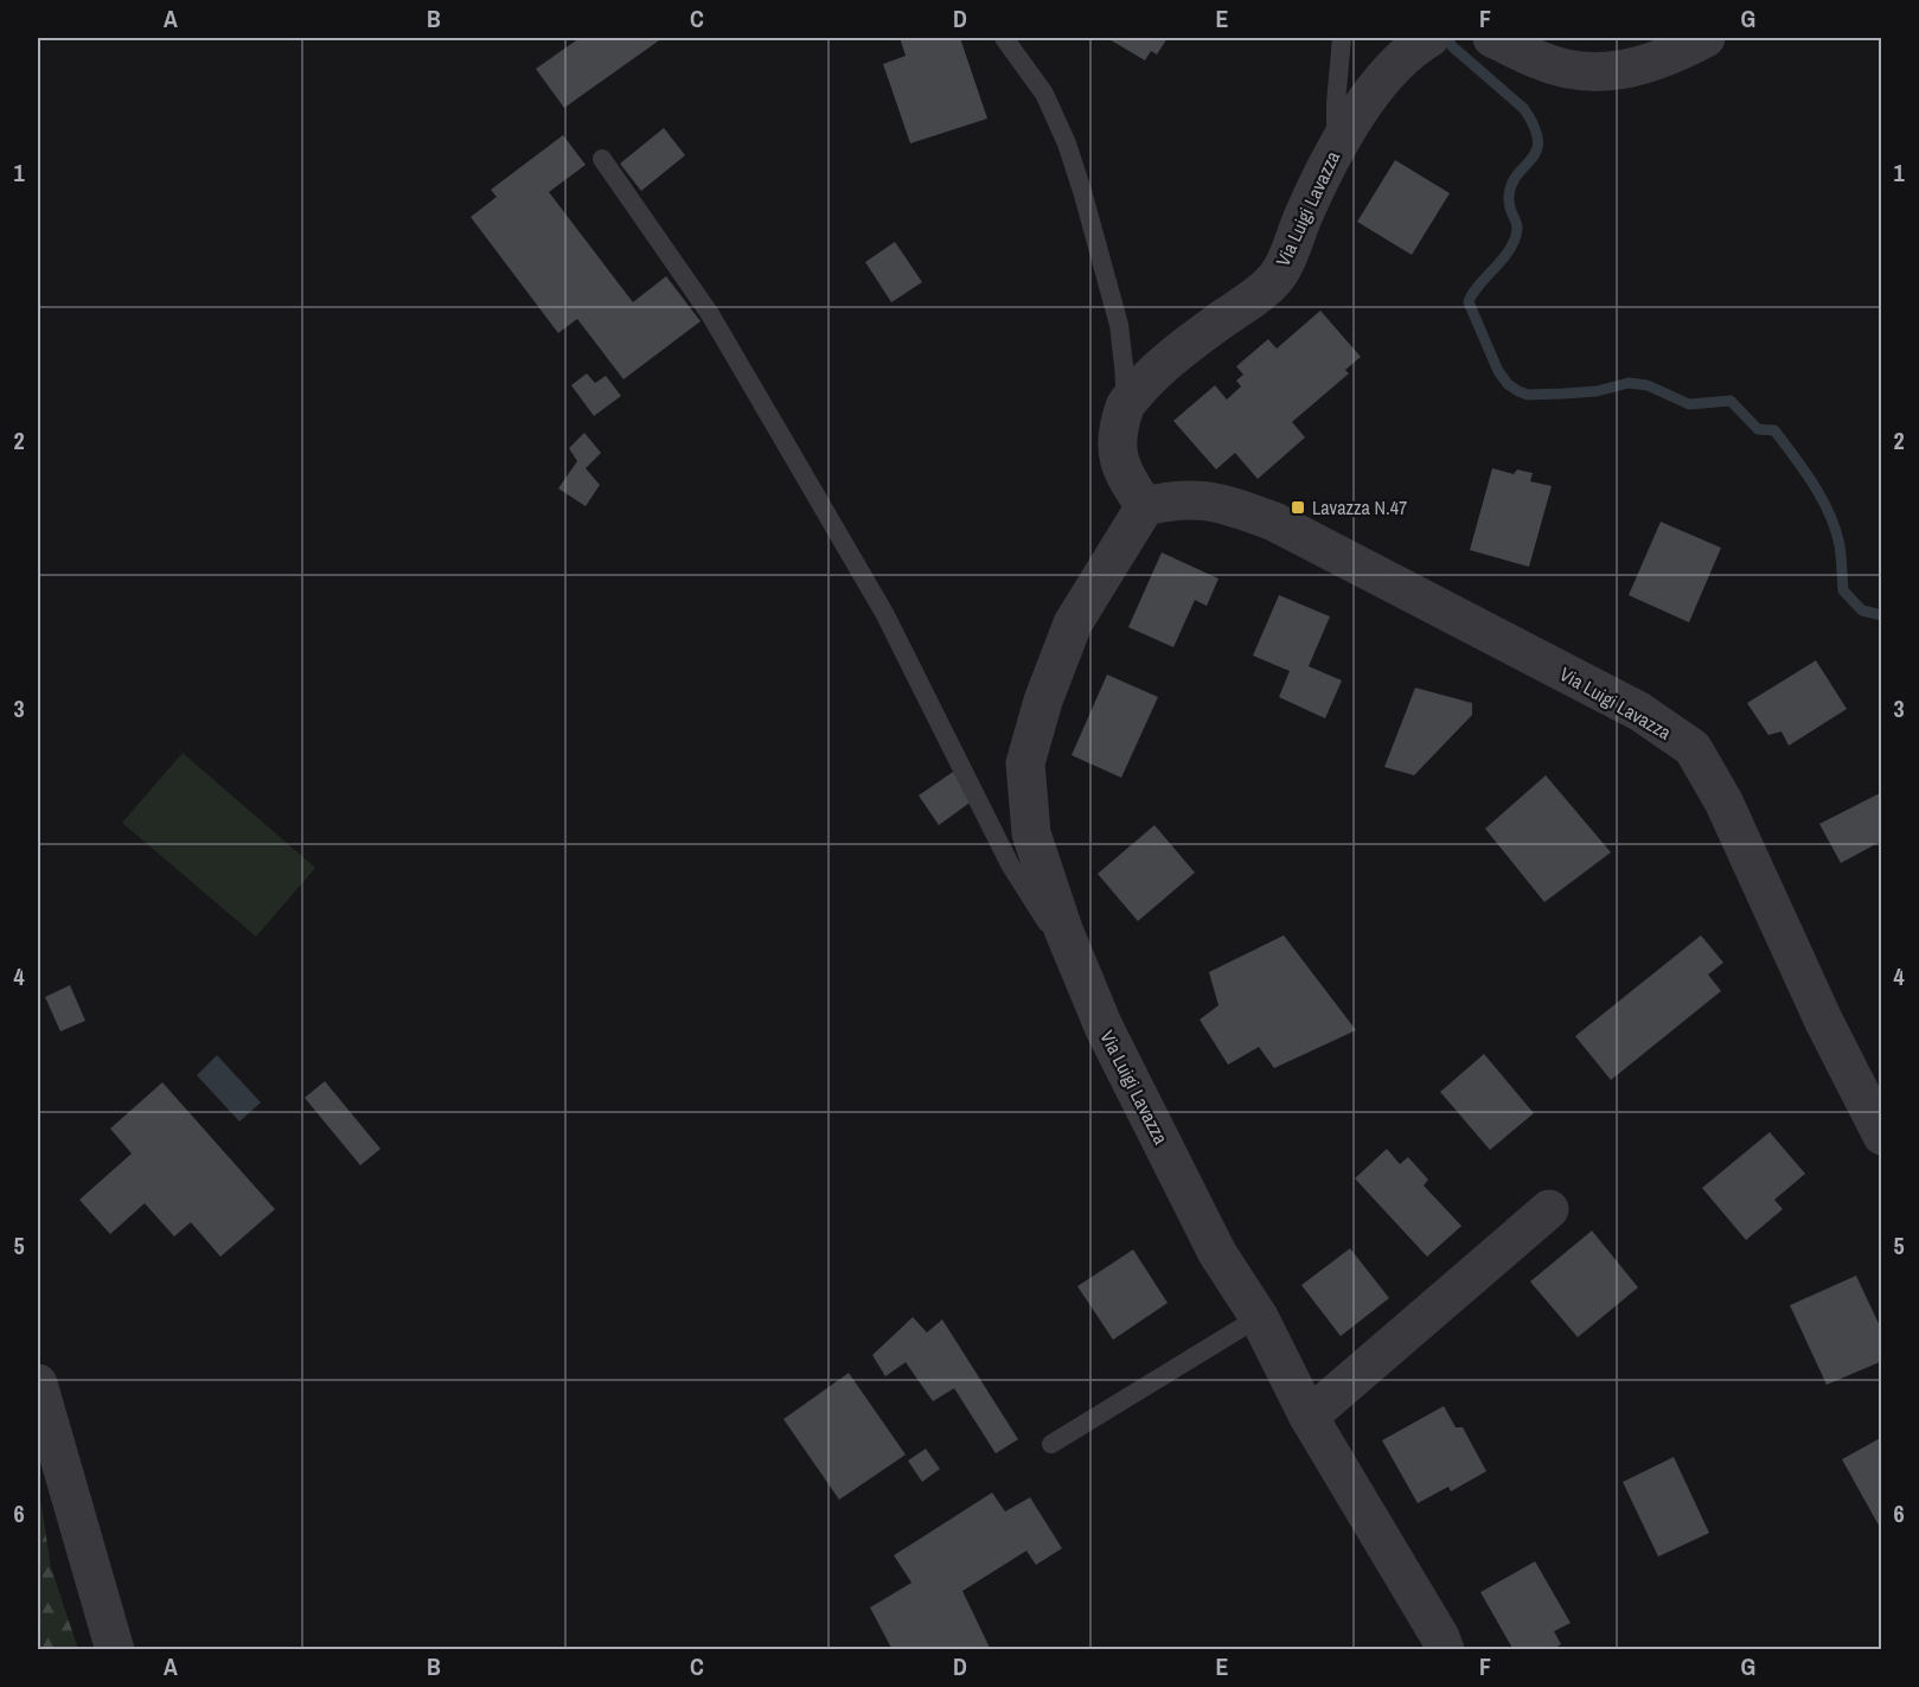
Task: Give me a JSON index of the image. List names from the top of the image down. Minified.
{"streets":{"street":["Via Luigi Lavazza"]},"places":{"transit":["Lavazza N.47"]},"grid":{"columns":["A","B","C","D","E","F","G"],"rows":["1","2","3","4","5","6"]}}
